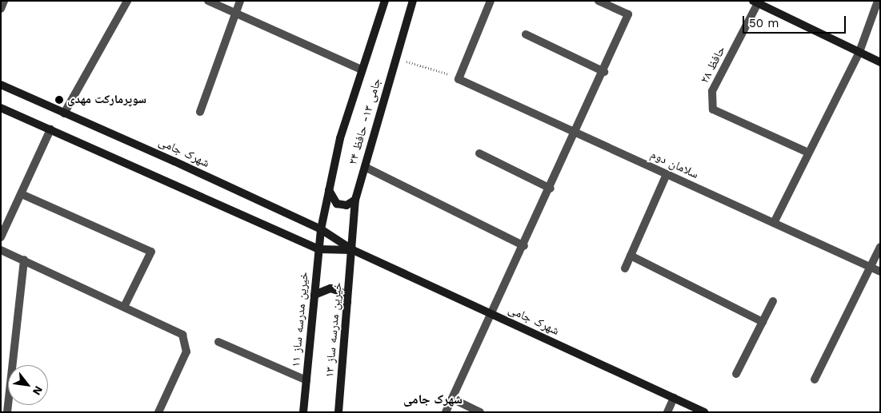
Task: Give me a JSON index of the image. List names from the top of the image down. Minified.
{"streets":{"street":["حافظ ۲۸","جامی ۱۳- حافظ ۲۴","شهرک جامی","سلامان دوم","۱۱ خیرین مدرسه ساز","۱۳ خیرین مدرسه ساز"]},"crossings":[["جامی ۱۳- حافظ ۲۴","شهرک جامی"],["جامی ۱۳- حافظ ۲۴","۱۱ خیرین مدرسه ساز"],["جامی ۱۳- حافظ ۲۴","۱۳ خیرین مدرسه ساز"],["شهرک جامی","۱۱ خیرین مدرسه ساز"],["شهرک جامی","۱۳ خیرین مدرسه ساز"]],"districts":["شهرک جامی"],"places":["سوپرمارکت مهدی"],"scale_bar":"50 m","north":"bottom right"}
